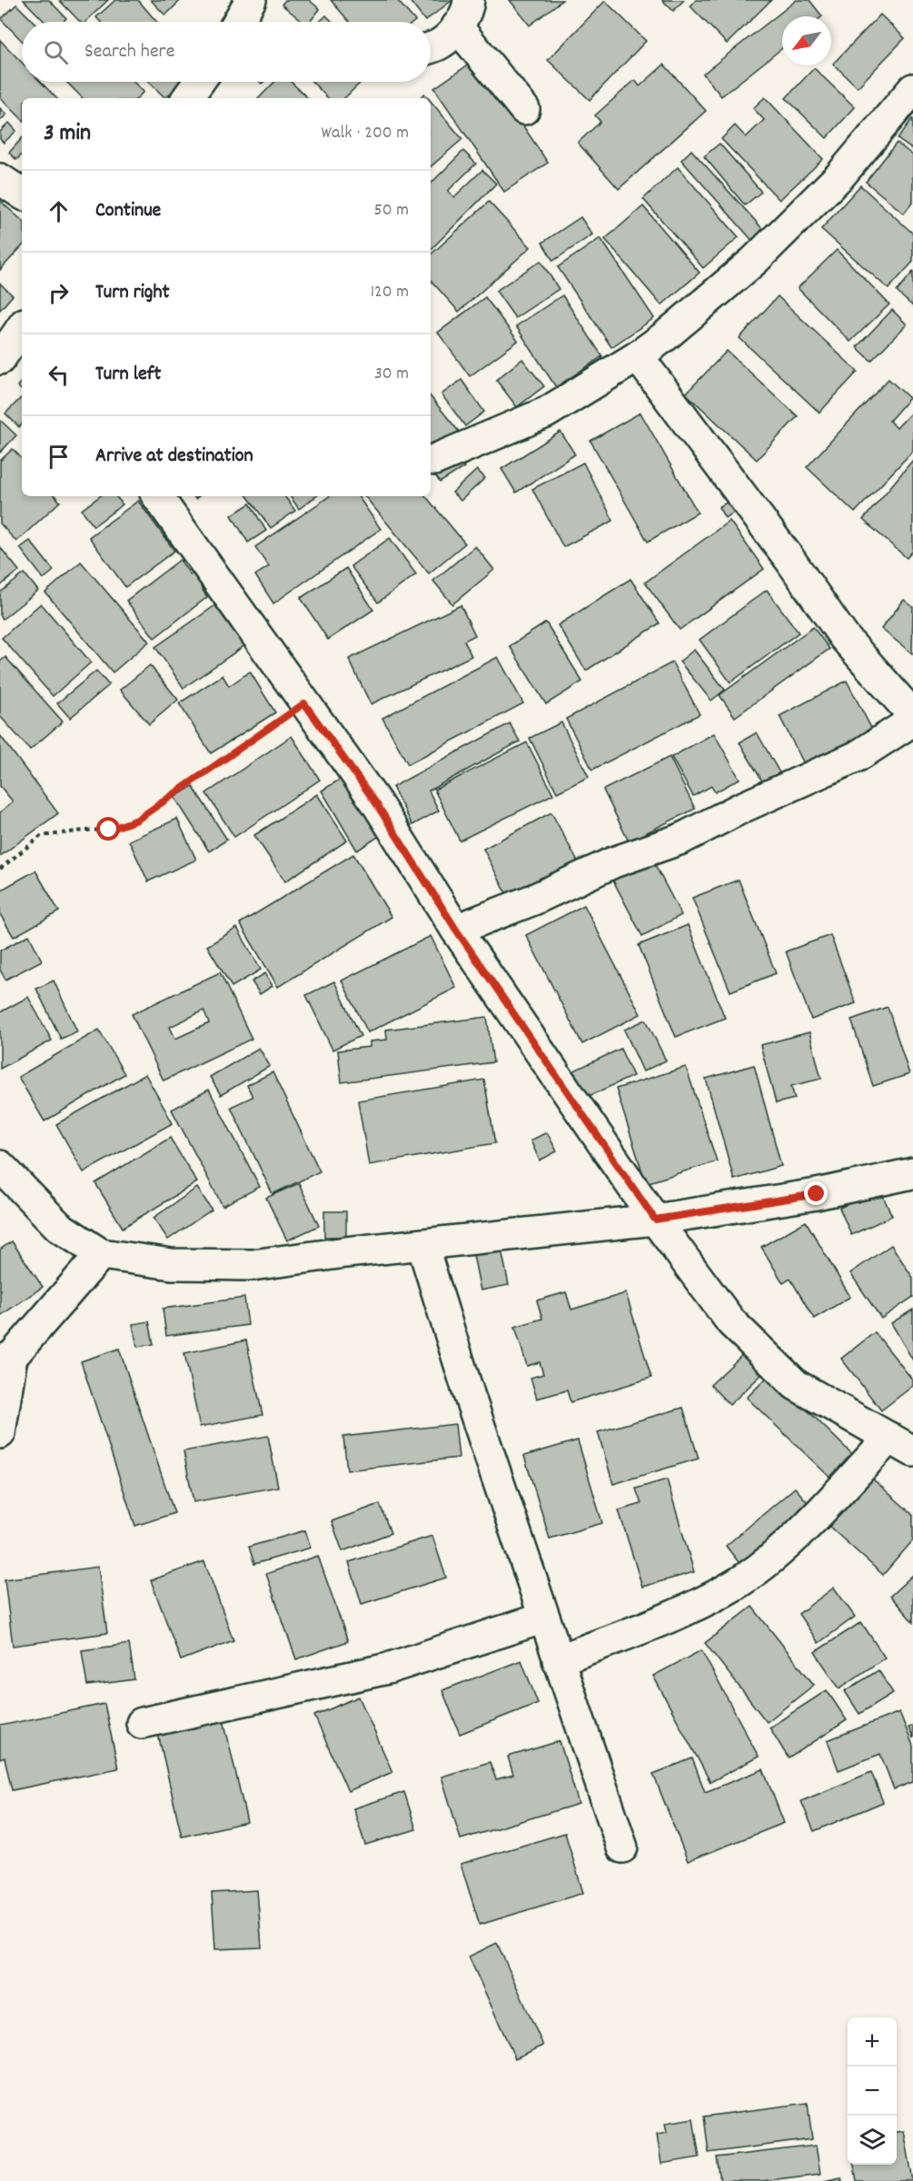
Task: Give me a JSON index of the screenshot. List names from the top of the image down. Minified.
{"north":"bottom left","page":{"search":"Search here","heading":["3 min","Walk · 200 m"],"list":[["Continue","50 m"],["Turn right","120 m"],["Turn left","30 m"],"Arrive at destination"],"map_buttons":["+","−"]}}
